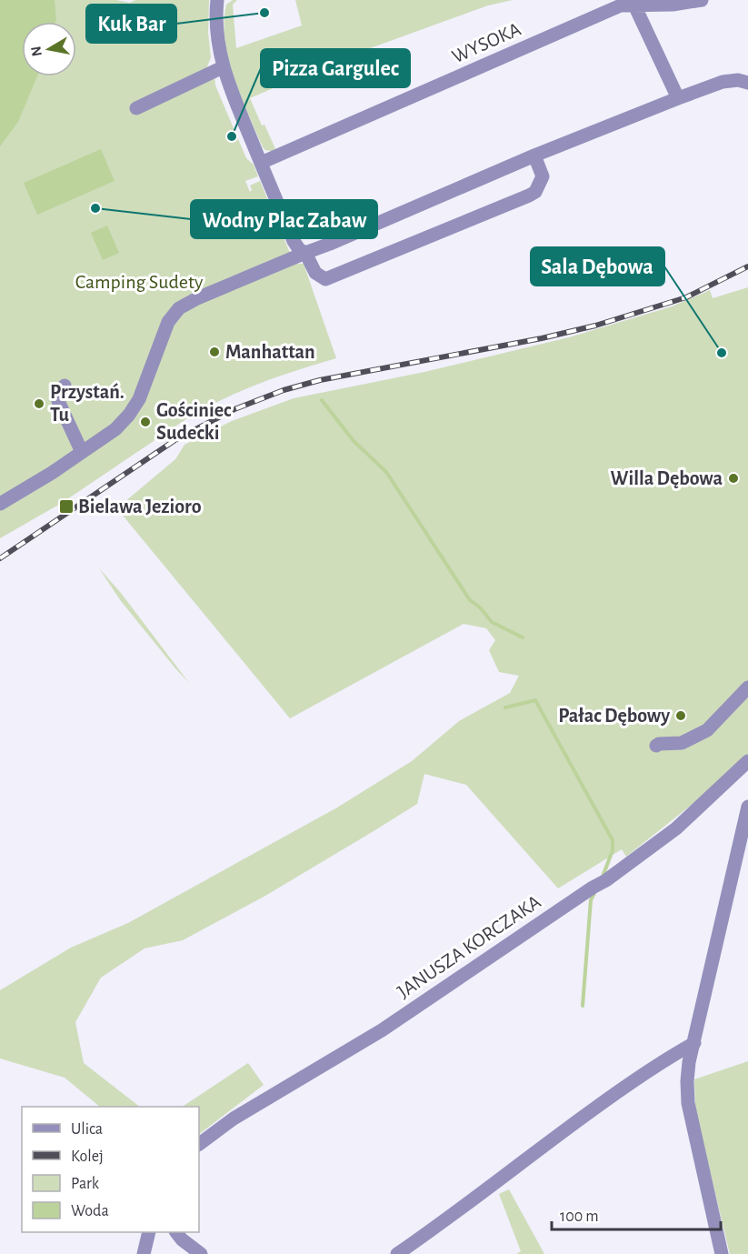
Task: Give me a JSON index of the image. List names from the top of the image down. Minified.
{"streets":{"street":["WYSOKA","JANUSZA KORCZAKA"]},"parks":["Camping Sudety"],"places":{"other":["Kuk Bar","Pizza Gargulec","Wodny Plac Zabaw","Manhattan","Sala Dębowa","Przystań. Tu","Gościniec Sudecki","Willa Dębowa","Pałac Dębowy"],"transit":["Bielawa Jezioro"]},"legend":["Ulica","Kolej","Park","Woda"],"scale_bar":"100 m","north":"left"}
